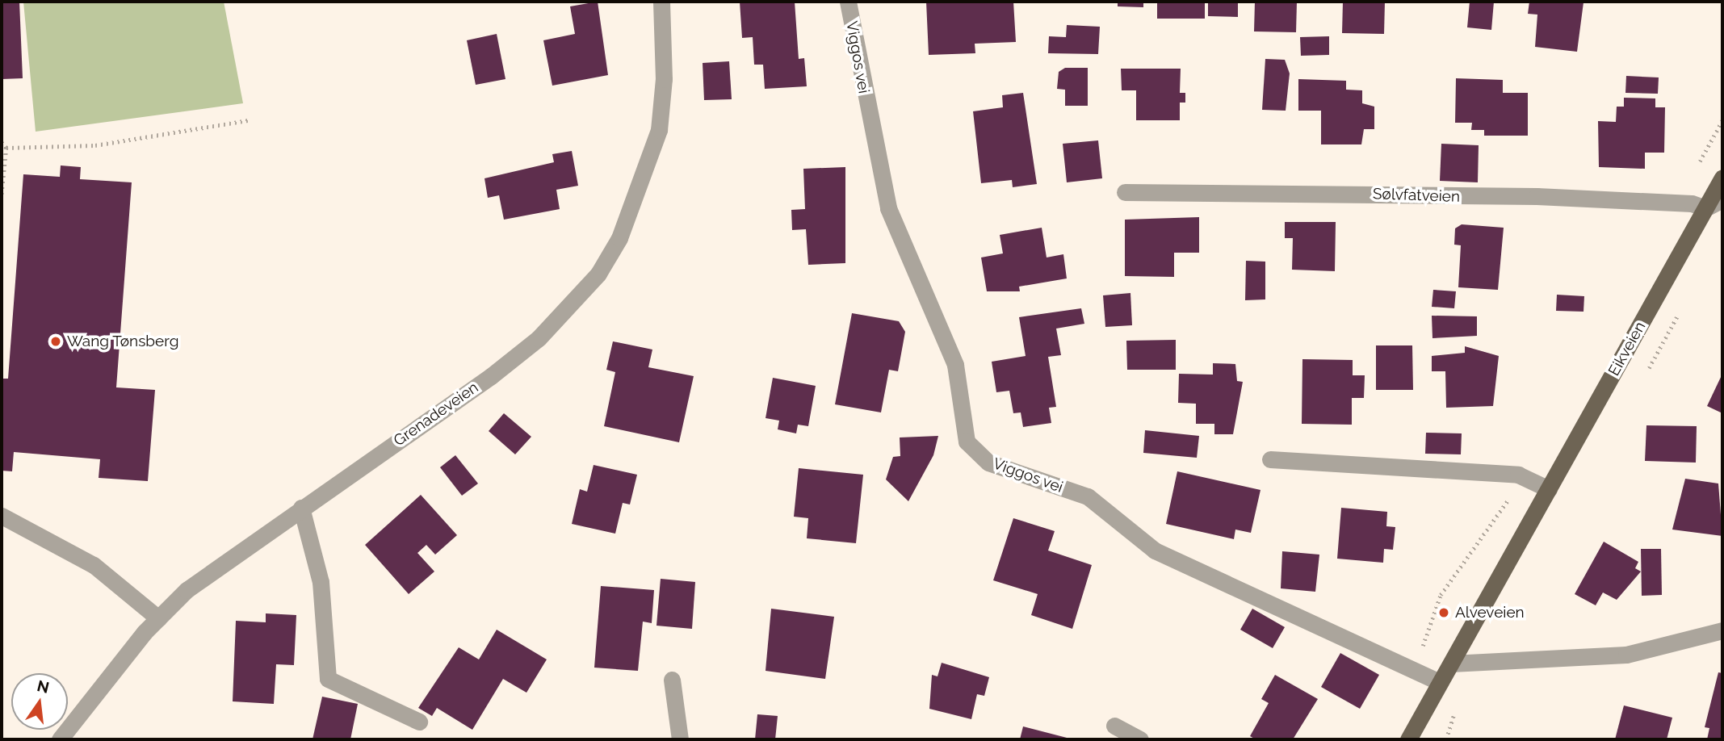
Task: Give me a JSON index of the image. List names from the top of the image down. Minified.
{"streets":{"main road":["Eikveien"],"street":["Viggos vei","Sølvfatveien","Grenadeveien"]},"crossings":[["Viggos vei","Eikveien"],["Sølvfatveien","Eikveien"]],"places":["Wang Tønsberg","Alveveien"],"north":"top"}
